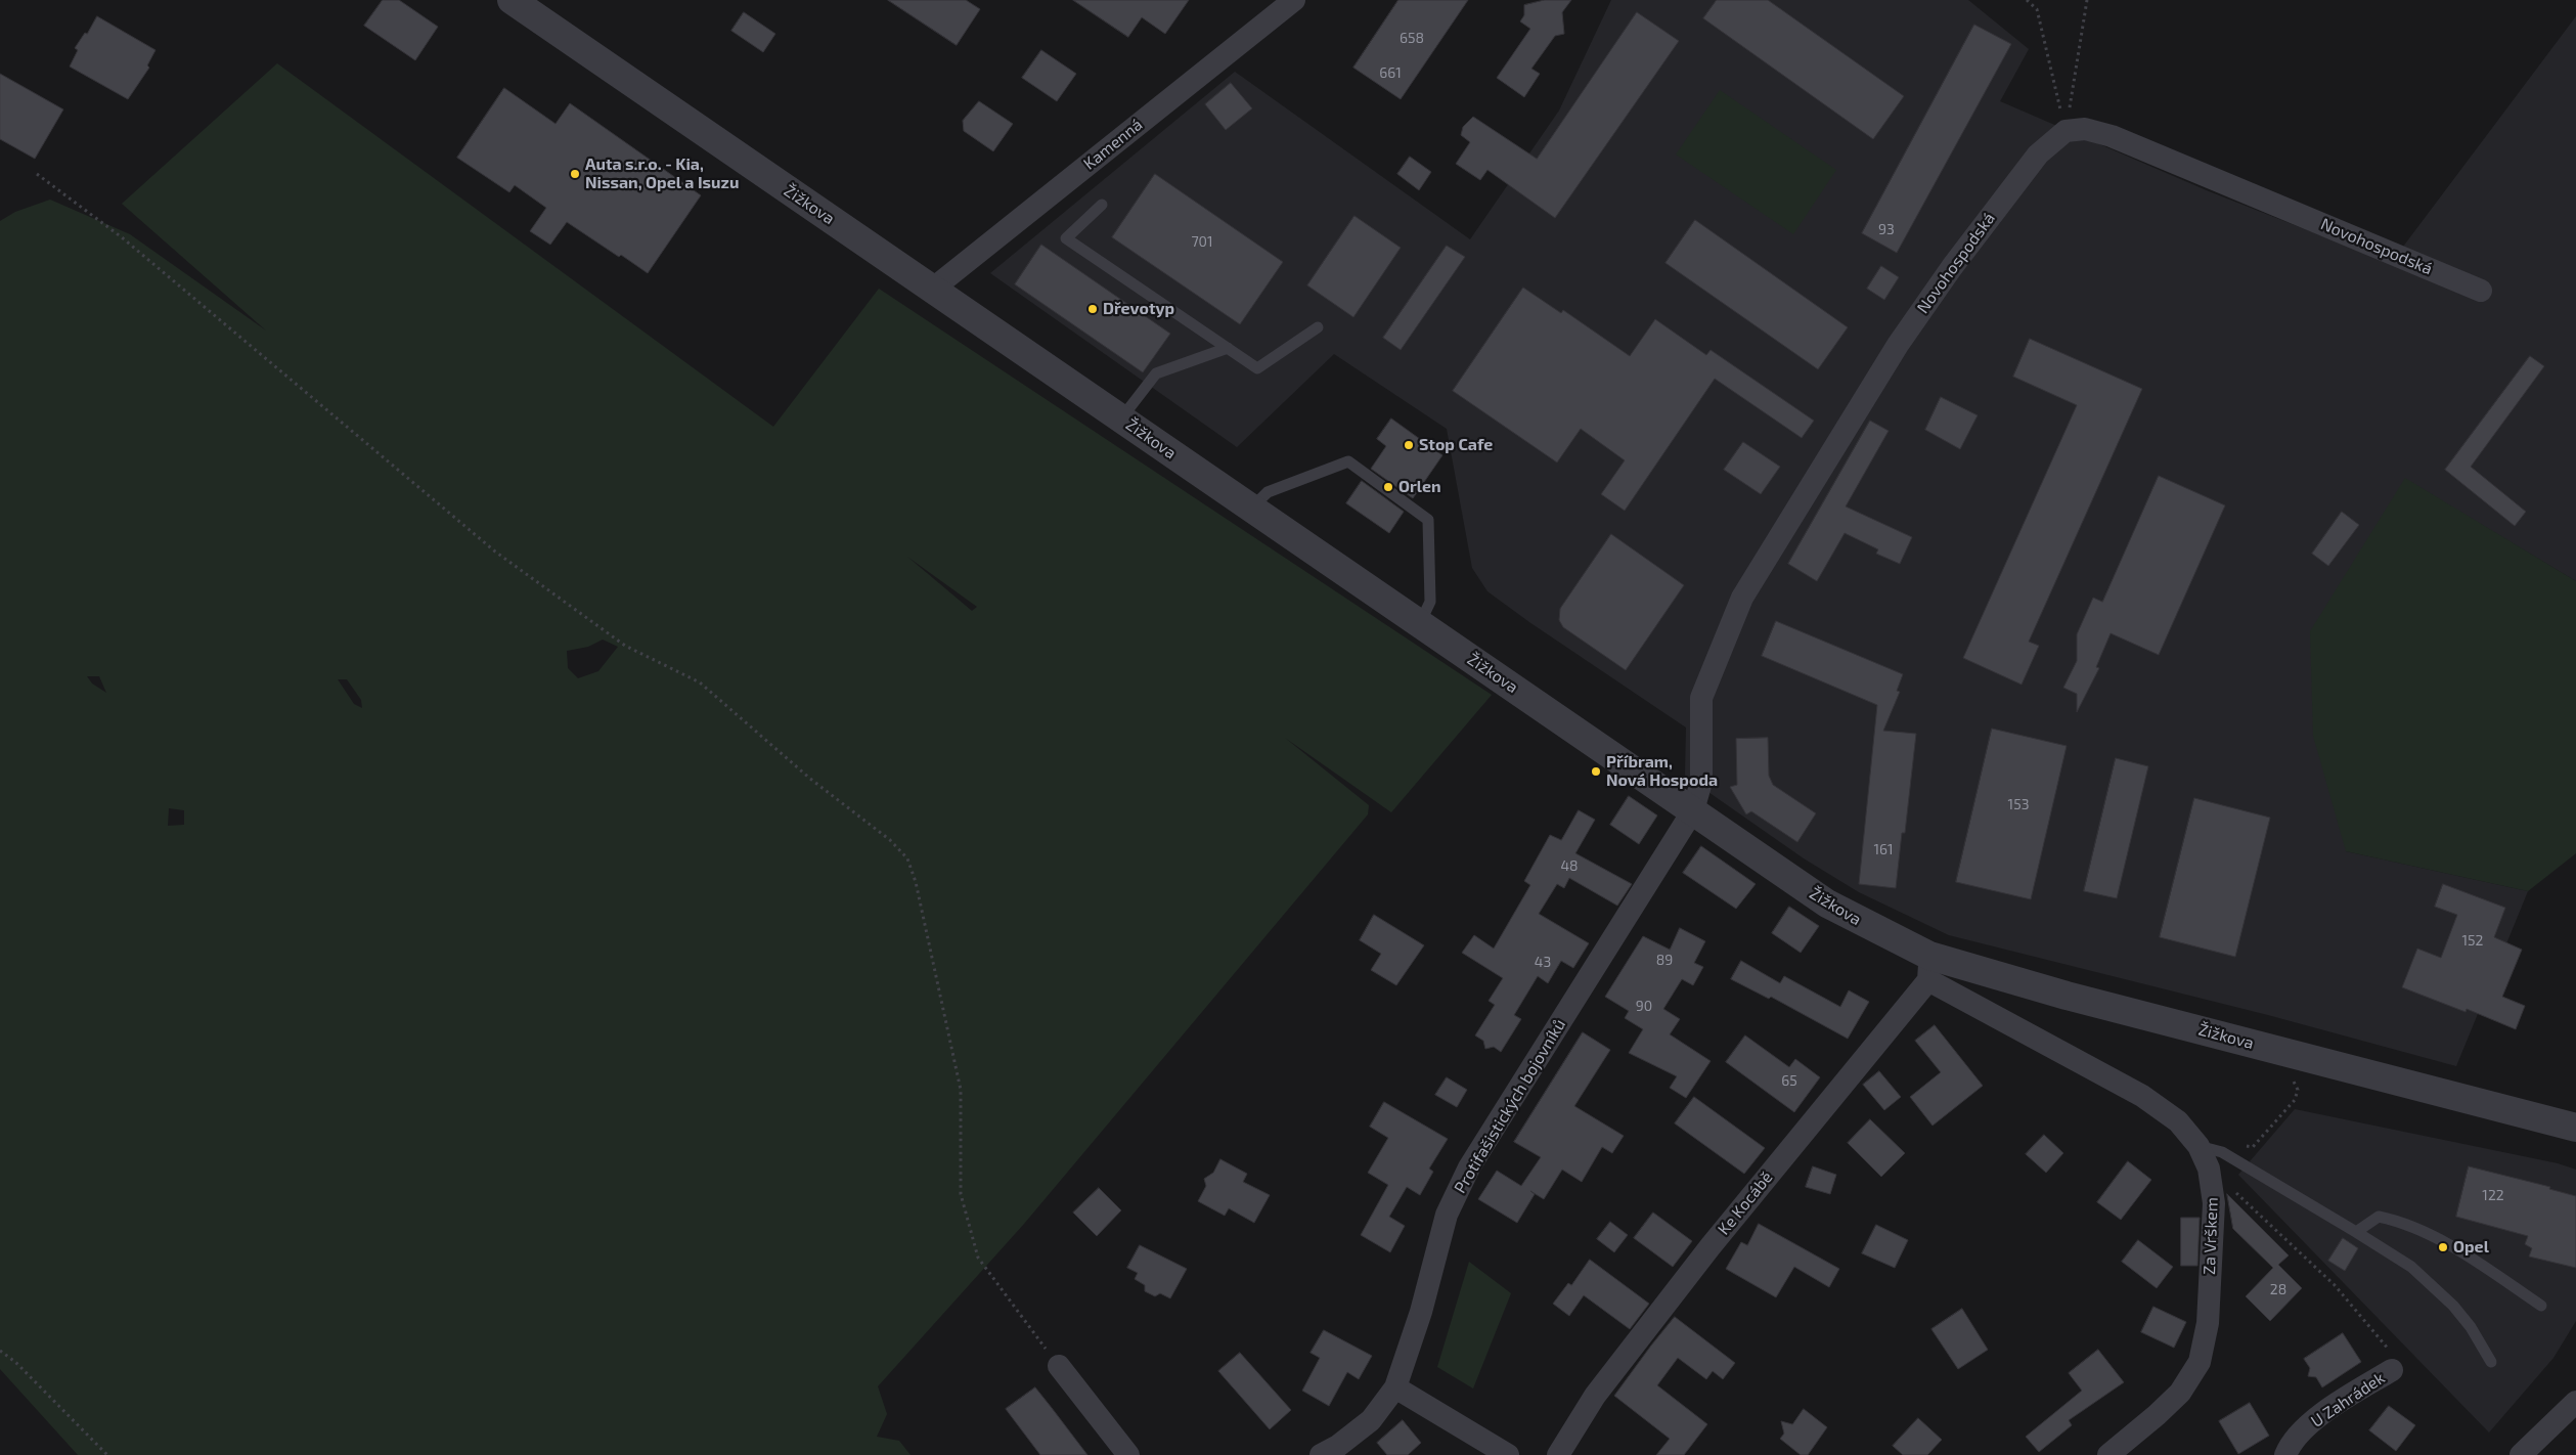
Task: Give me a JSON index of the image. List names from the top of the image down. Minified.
{"streets":{"street":["Kamenná","Žižkova","Novohospodská","Protifašistických bojovníků","Ke Kocábě","Za Vrškem","U Zahrádek"]},"crossings":[["Kamenná","Žižkova"],["Žižkova","Novohospodská"],["Žižkova","Protifašistických bojovníků"],["Žižkova","Ke Kocábě"],["Žižkova","Za Vrškem"],["Novohospodská","Protifašistických bojovníků"],["Ke Kocábě","Za Vrškem"]],"places":["Auta s.r.o. - Kia, Nissan, Opel a Isuzu","Dřevotyp","Stop Cafe","Orlen","Příbram, Nová Hospoda","Opel"],"house_numbers":["658","661","93","701","153","161","48","152","89","43","90","65","122","28"]}
